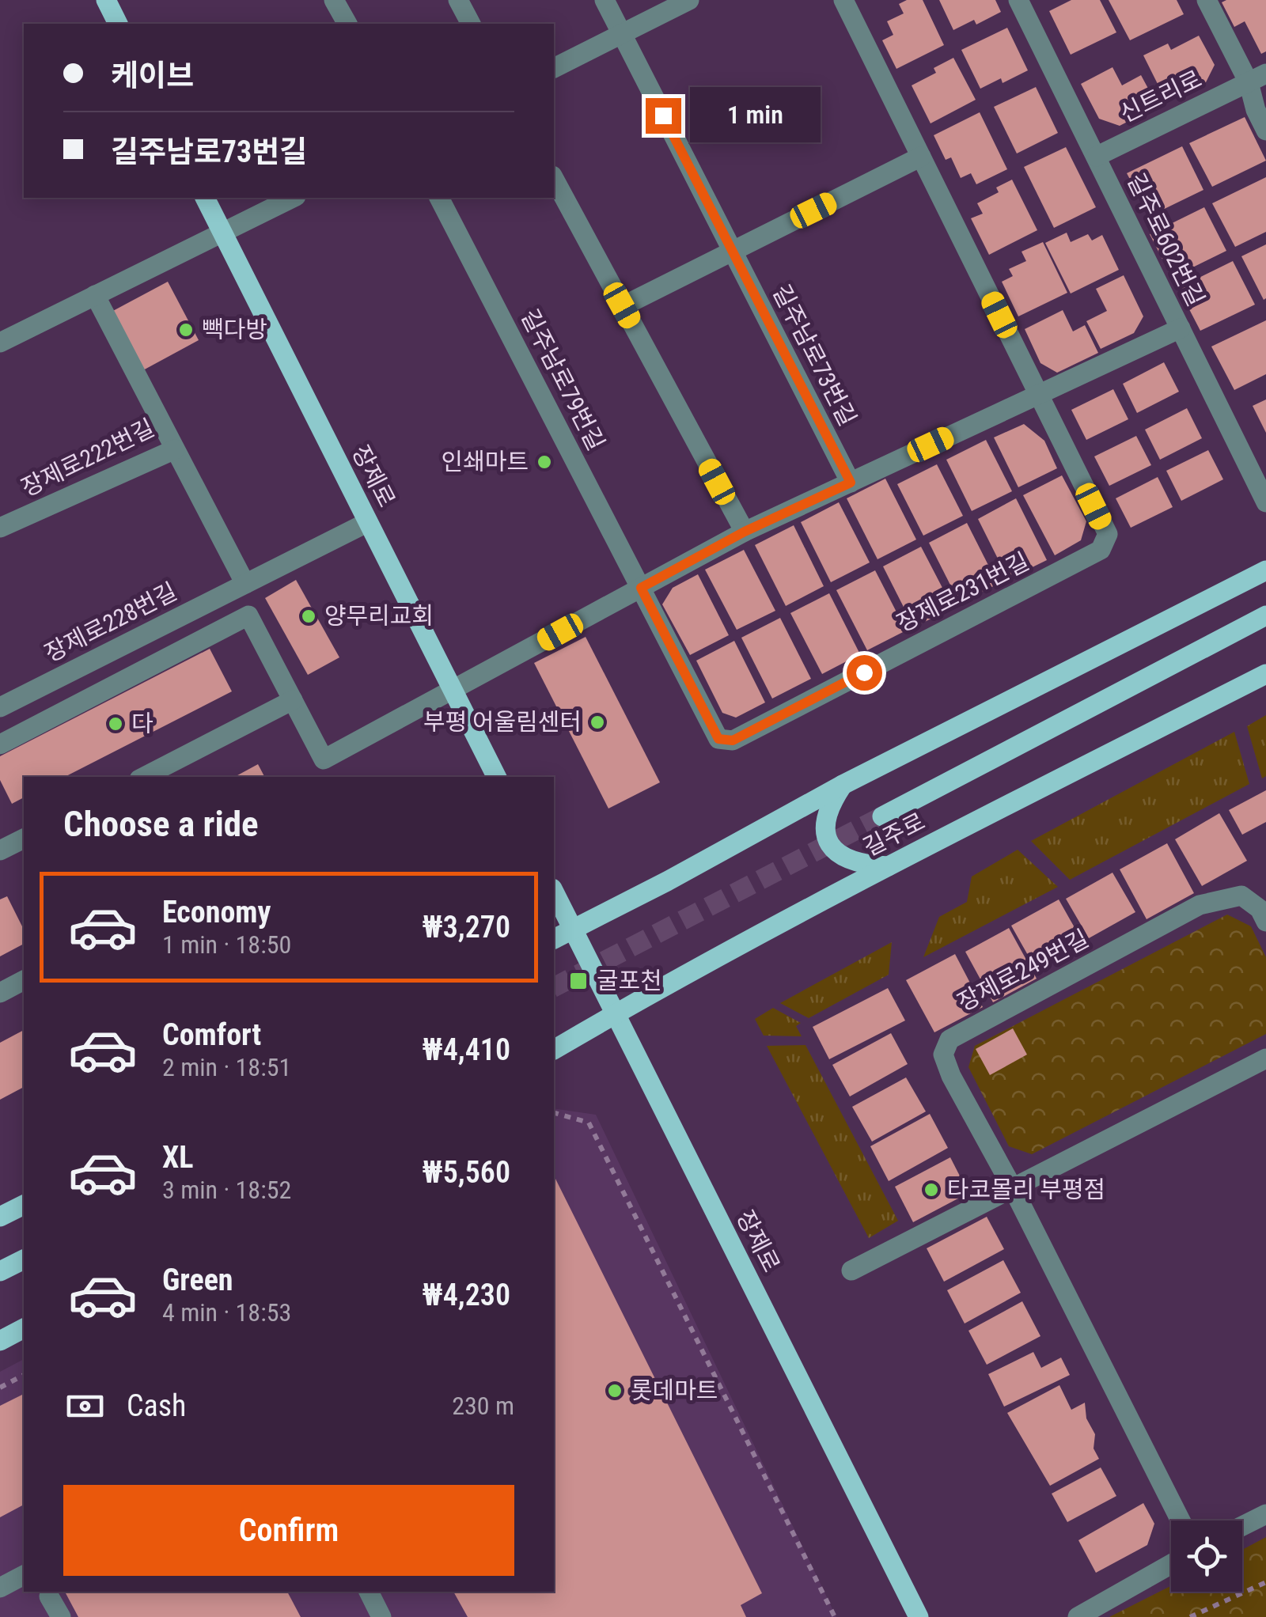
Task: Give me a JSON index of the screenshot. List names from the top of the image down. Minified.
{"streets":{"main road":["장제로","길주로"],"street":["신트리로","길주로602번길","길주남로73번길","길주남로79번길","장제로222번길","장제로231번길","장제로228번길","장제로249번길"]},"crossings":[["신트리로","길주로602번길"],["길주남로79번길","장제로231번길"],["장제로","장제로228번길"],["장제로","길주로"]],"places":{"other":["빽다방","인쇄마트","양무리교회","부평 어울림센터","다","타코몰리 부평점","롯데마트"],"transit":["굴포천"]},"page":{"banner":["케이브","길주남로73번길"],"bubble":"1 min","heading":"Choose a ride","list":[{"name":"Economy","note":"1 min · 18:50","value":"₩3,270"},{"name":"Comfort","note":"2 min · 18:51","value":"₩4,410"},{"name":"XL","note":"3 min · 18:52","value":"₩5,560"},{"name":"Green","note":"4 min · 18:53","value":"₩4,230"}],"pay":["Cash","230 m"],"buttons":"Confirm"}}
